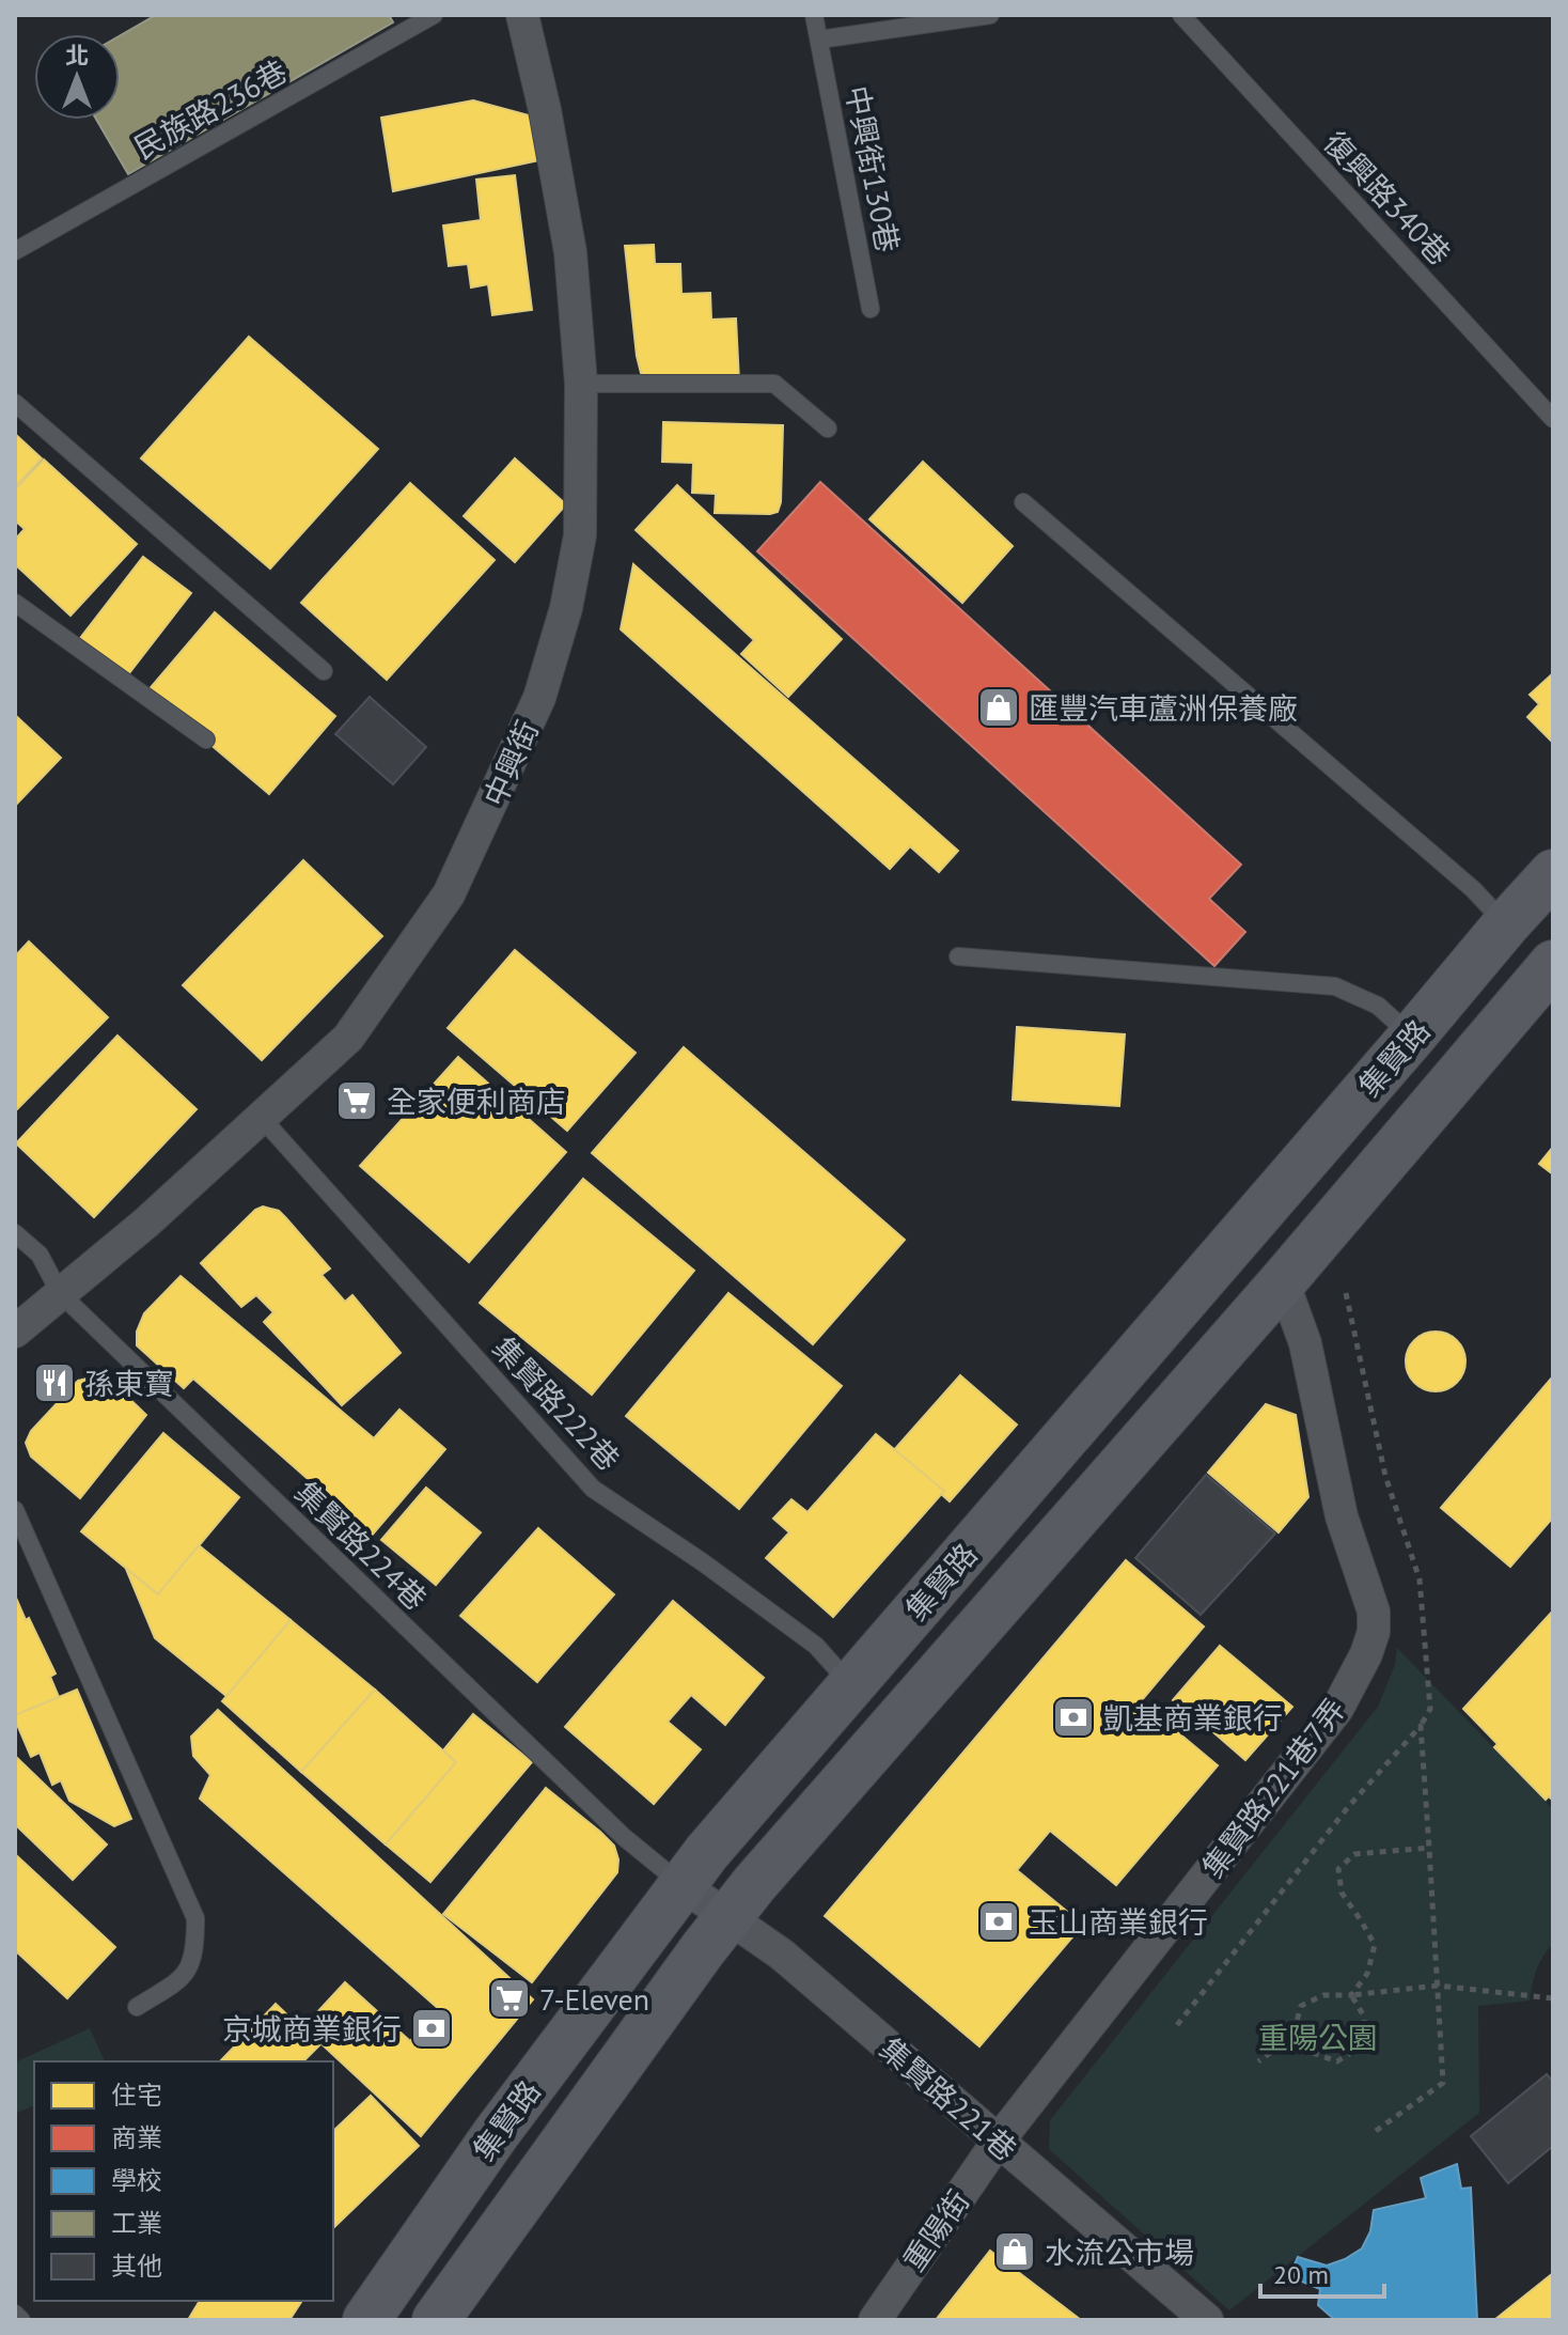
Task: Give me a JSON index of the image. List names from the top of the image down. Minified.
{"streets":{"main road":["集賢路"],"street":["中興街","集賢路221巷7弄","集賢路221巷","重陽街"],"lane":["民族路236巷","中興街130巷","復興路340巷","集賢路222巷","集賢路224巷"]},"crossings":[["中興街","集賢路222巷"],["中興街","集賢路224巷"],["集賢路","集賢路222巷"],["集賢路","集賢路224巷"],["集賢路","集賢路221巷7弄"],["集賢路","集賢路221巷"],["集賢路224巷","集賢路221巷"],["集賢路221巷7弄","集賢路221巷"],["集賢路221巷7弄","重陽街"],["集賢路221巷","重陽街"]],"parks":["重陽公園"],"places":{"shop":["匯豐汽車蘆洲保養廠","水流公市場"],"supermarket":["全家便利商店","7-Eleven"],"restaurant":["孫東寶"],"bank":["凱基商業銀行","玉山商業銀行","京城商業銀行"]},"legend":["住宅","商業","學校","工業","其他"],"scale_bar":"20 m","north":"top"}
